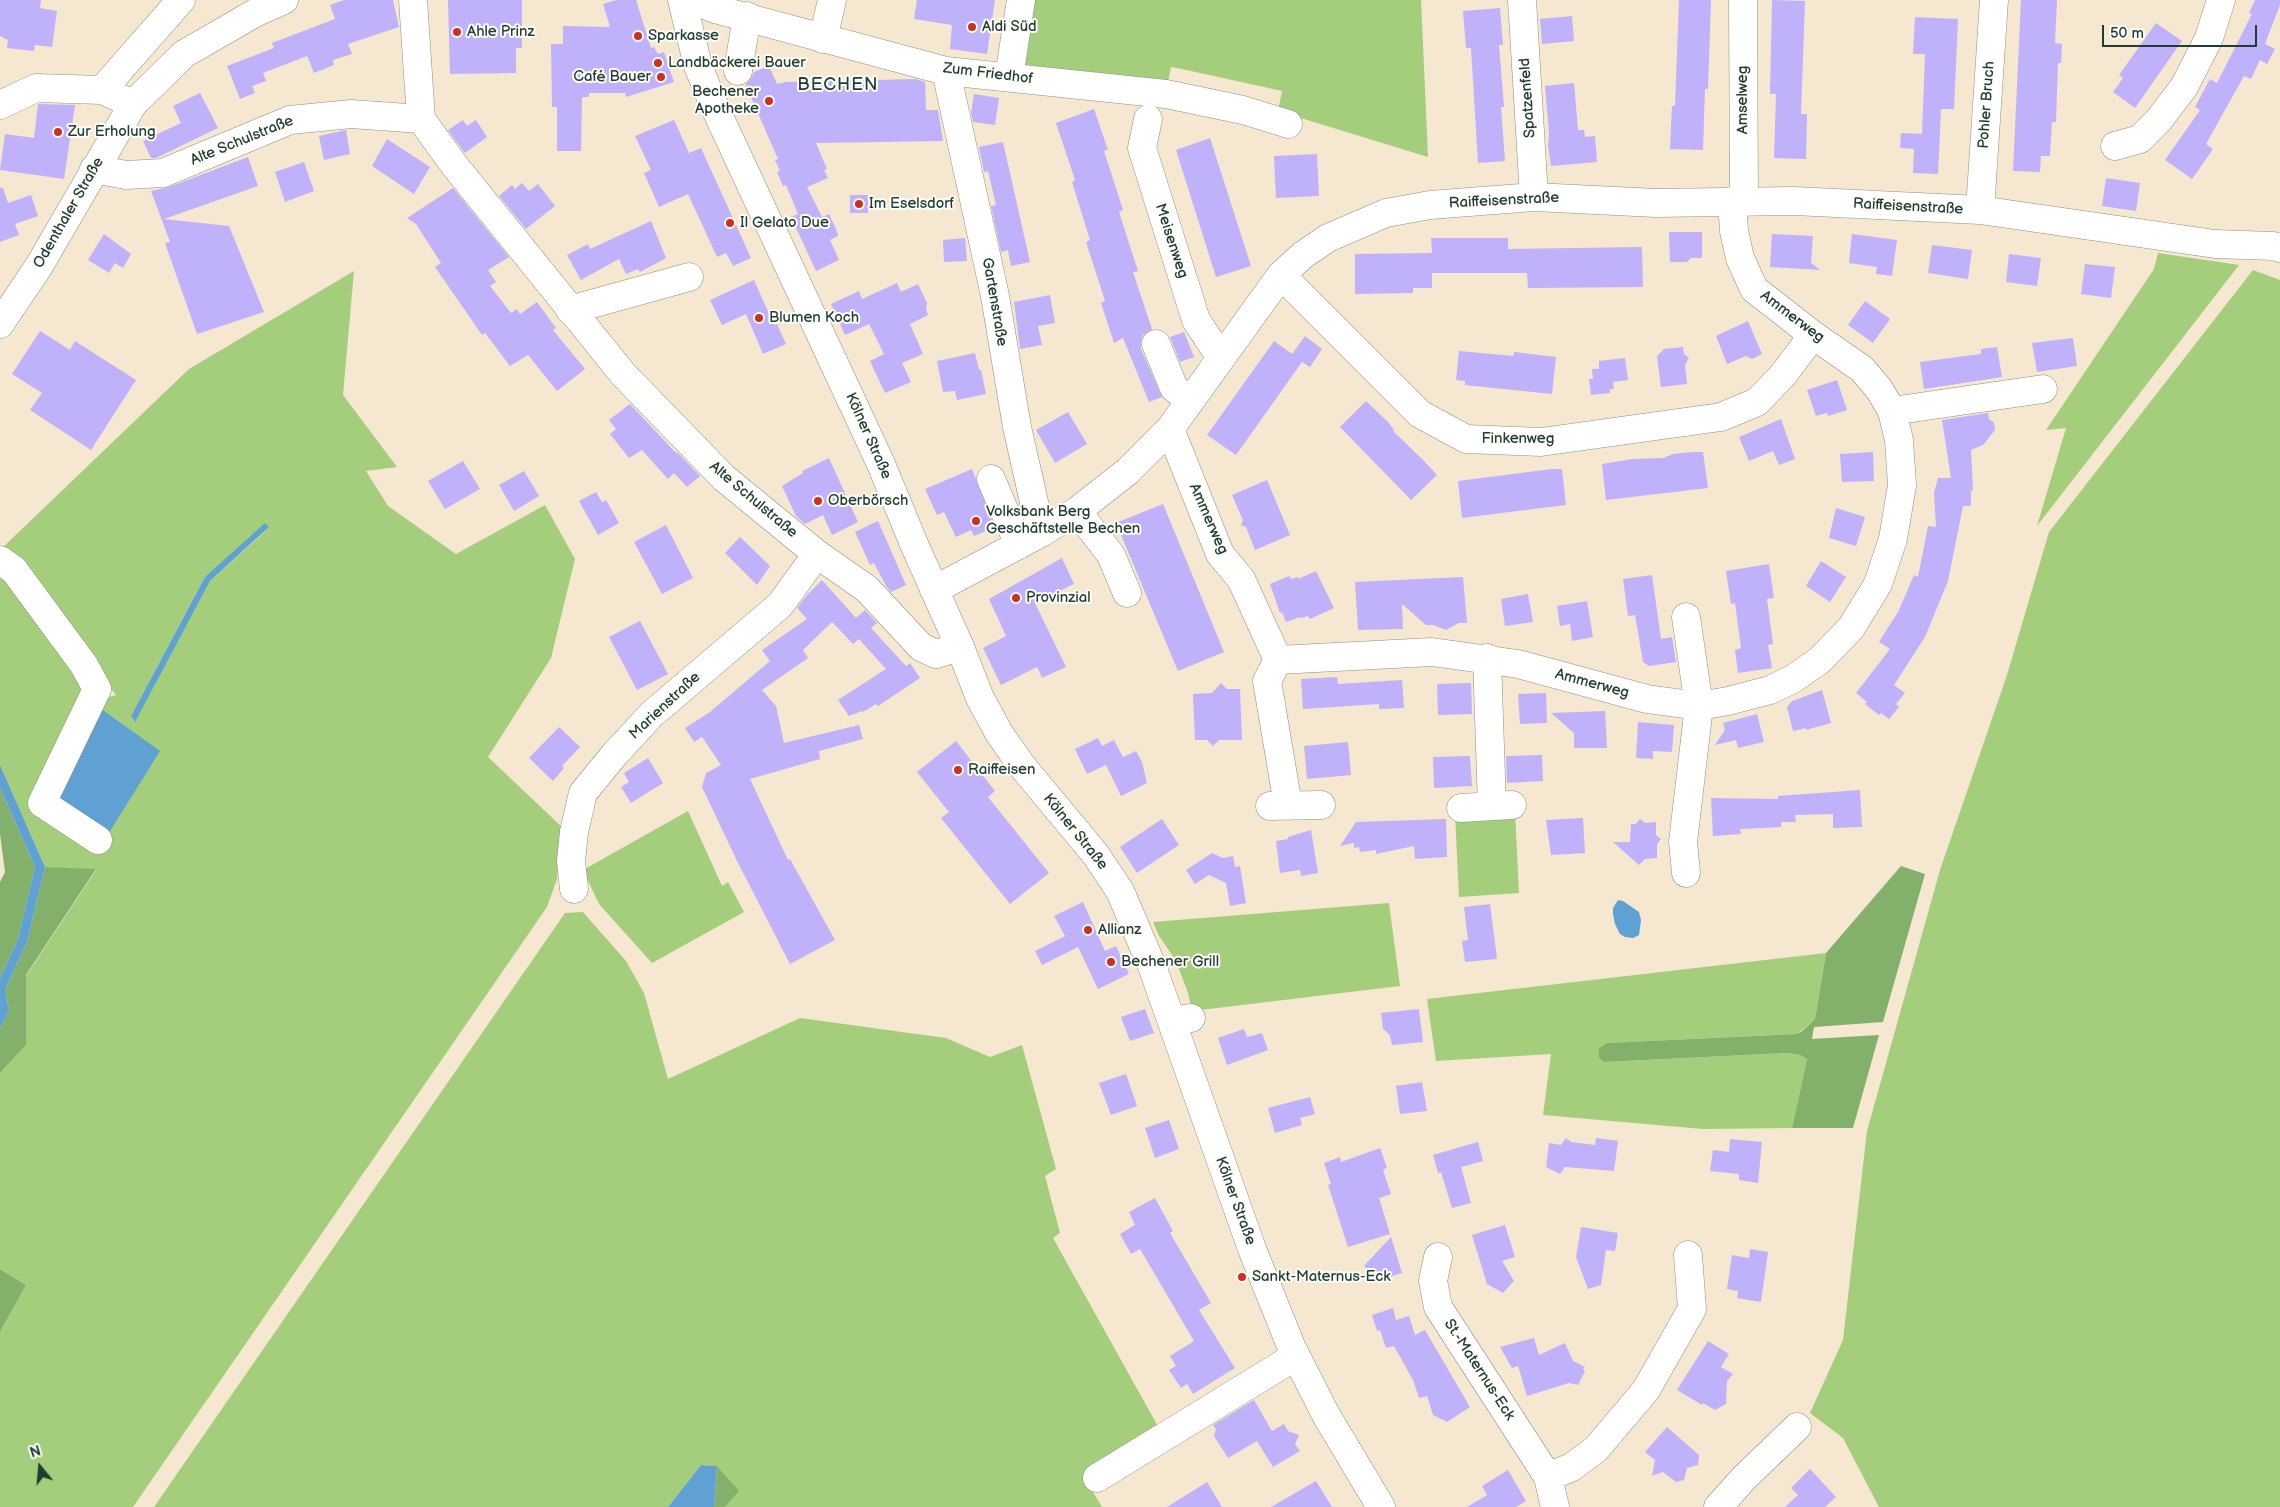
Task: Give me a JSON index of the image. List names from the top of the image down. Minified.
{"streets":{"street":["Zum Friedhof","Spatzenfeld","Amselweg","Pohler Bruch","Alte Schulstraße","Raiffeisenstraße","Odenthaler Straße","Meisenweg","Gartenstraße","Ammerweg","Kölner Straße","Finkenweg","Marienstraße","St.-Maternus-Eck"]},"crossings":[["Zum Friedhof","Gartenstraße"],["Spatzenfeld","Raiffeisenstraße"],["Amselweg","Raiffeisenstraße"],["Amselweg","Ammerweg"],["Pohler Bruch","Raiffeisenstraße"],["Alte Schulstraße","Odenthaler Straße"],["Alte Schulstraße","Kölner Straße"],["Alte Schulstraße","Marienstraße"],["Raiffeisenstraße","Meisenweg"],["Raiffeisenstraße","Gartenstraße"],["Raiffeisenstraße","Ammerweg"],["Raiffeisenstraße","Kölner Straße"],["Raiffeisenstraße","Finkenweg"],["Ammerweg","Finkenweg"]],"districts":["BECHEN"],"places":["Aldi Süd","Ahle Prinz","Sparkasse","Landbäckerei Bauer","Café Bauer","Bechener Apotheke","Zur Erholung","Im Eselsdorf","Il Gelato Due","Blumen Koch","Oberbörsch","Volksbank Berg Geschäftstelle Bechen","Provinzial","Raiffeisen","Allianz","Bechener Grill","Sankt-Maternus-Eck"],"scale_bar":"50 m","north":"top"}
